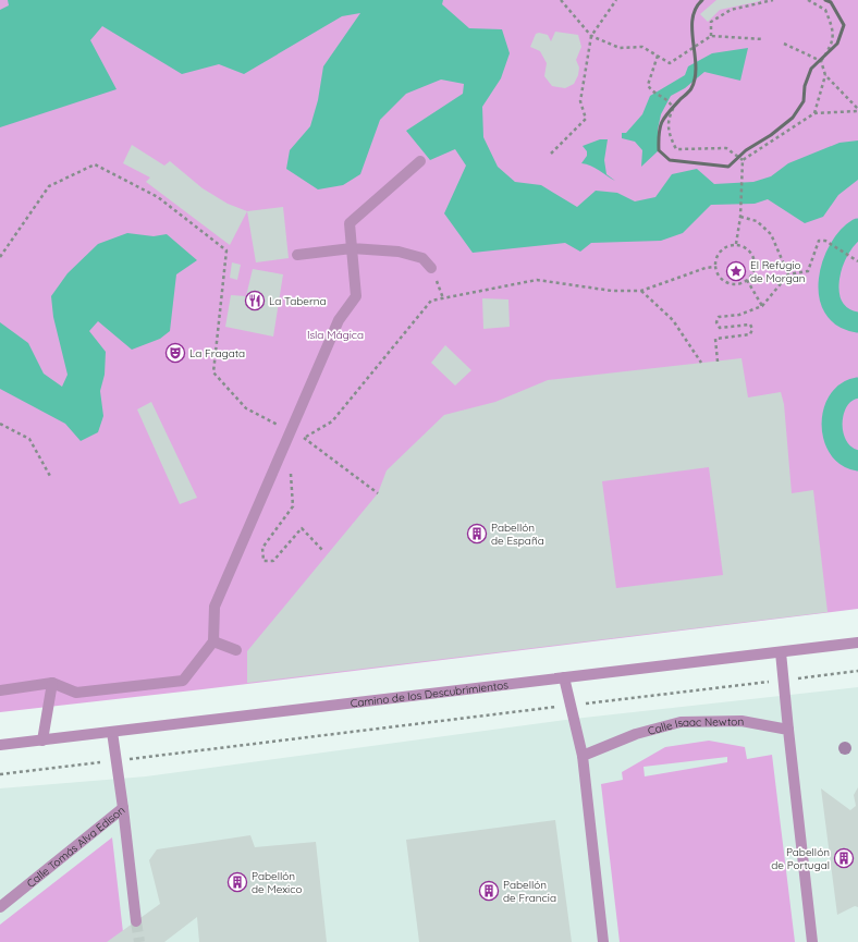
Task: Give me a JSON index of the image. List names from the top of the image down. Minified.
{"streets":{"street":["Camino de los Descubrimientos","Calle Isaac Newton","Calle Tomás Alva Edison"]},"parks":["Isla Mágica"],"places":{"place":["El Refugio de Morgan"],"restaurant":["La Taberna"],"theatre":["La Fragata"],"building":["Pabellón de España","Pabellón de Portugal","Pabellón de Mexico","Pabellón de Francia"]}}
